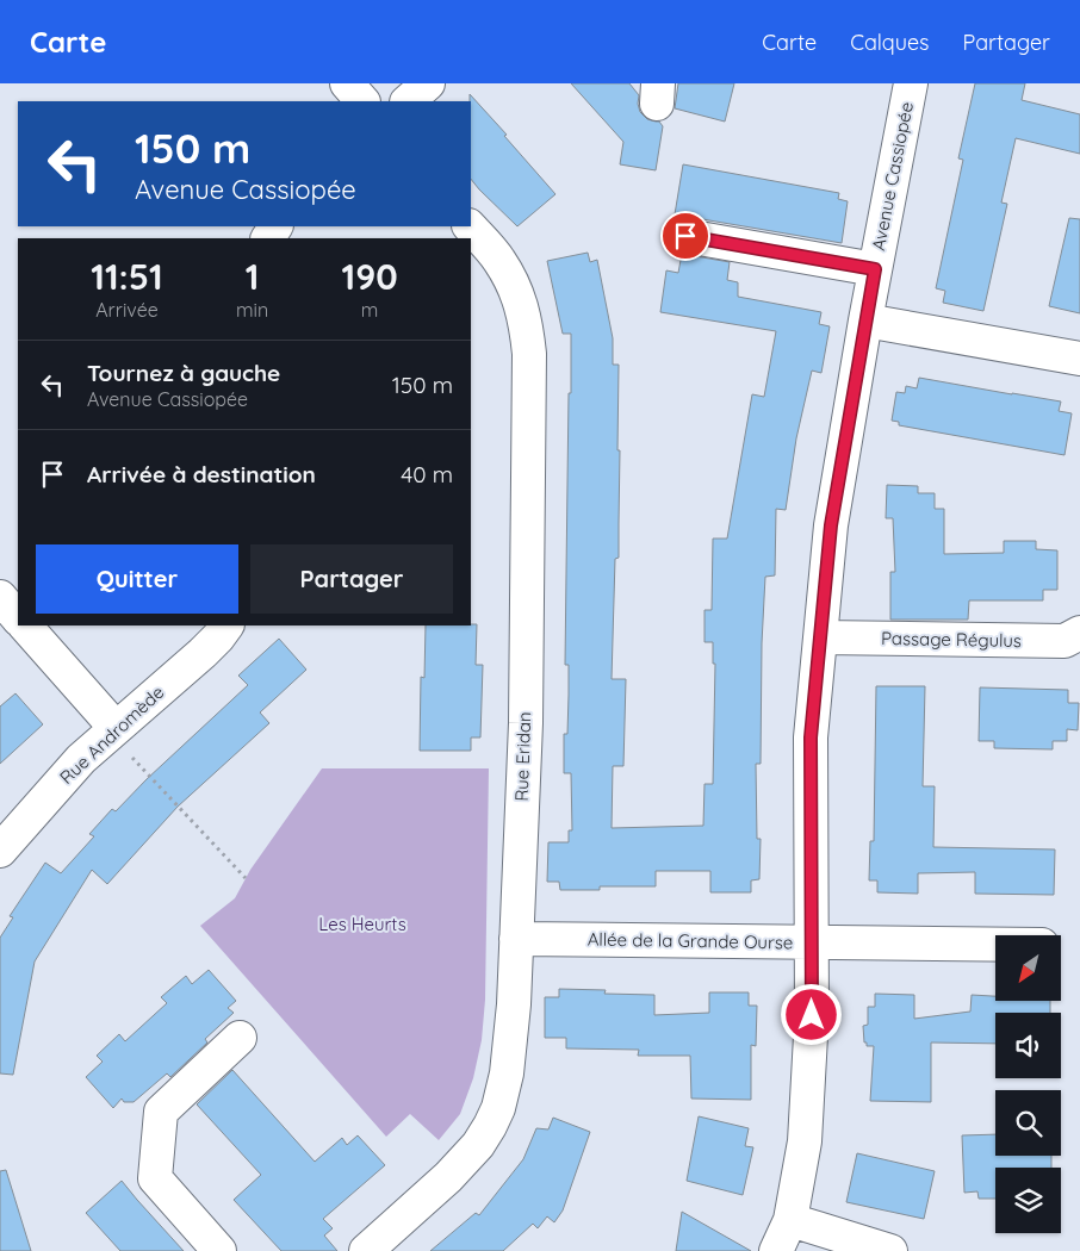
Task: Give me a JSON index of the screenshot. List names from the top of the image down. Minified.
{"streets":{"street":["Avenue Cassiopée","Passage Régulus","Rue Andromède","Rue Eridan","Allée de la Grande Ourse"]},"crossings":[["Avenue Cassiopée","Passage Régulus"],["Avenue Cassiopée","Allée de la Grande Ourse"],["Rue Eridan","Allée de la Grande Ourse"]],"parks":["Les Heurts"],"north":"bottom left","page":{"header":"Carte","nav":["Carte","Calques","Partager"],"turn":["150 m","Avenue Cassiopée"],"eta":["11:51","Arrivée","1","min","190","m"],"list":[{"name":"Tournez à gauche","note":"Avenue Cassiopée","value":"150 m"},{"name":"Arrivée à destination","value":"40 m"}],"buttons":["Quitter","Partager"]}}
